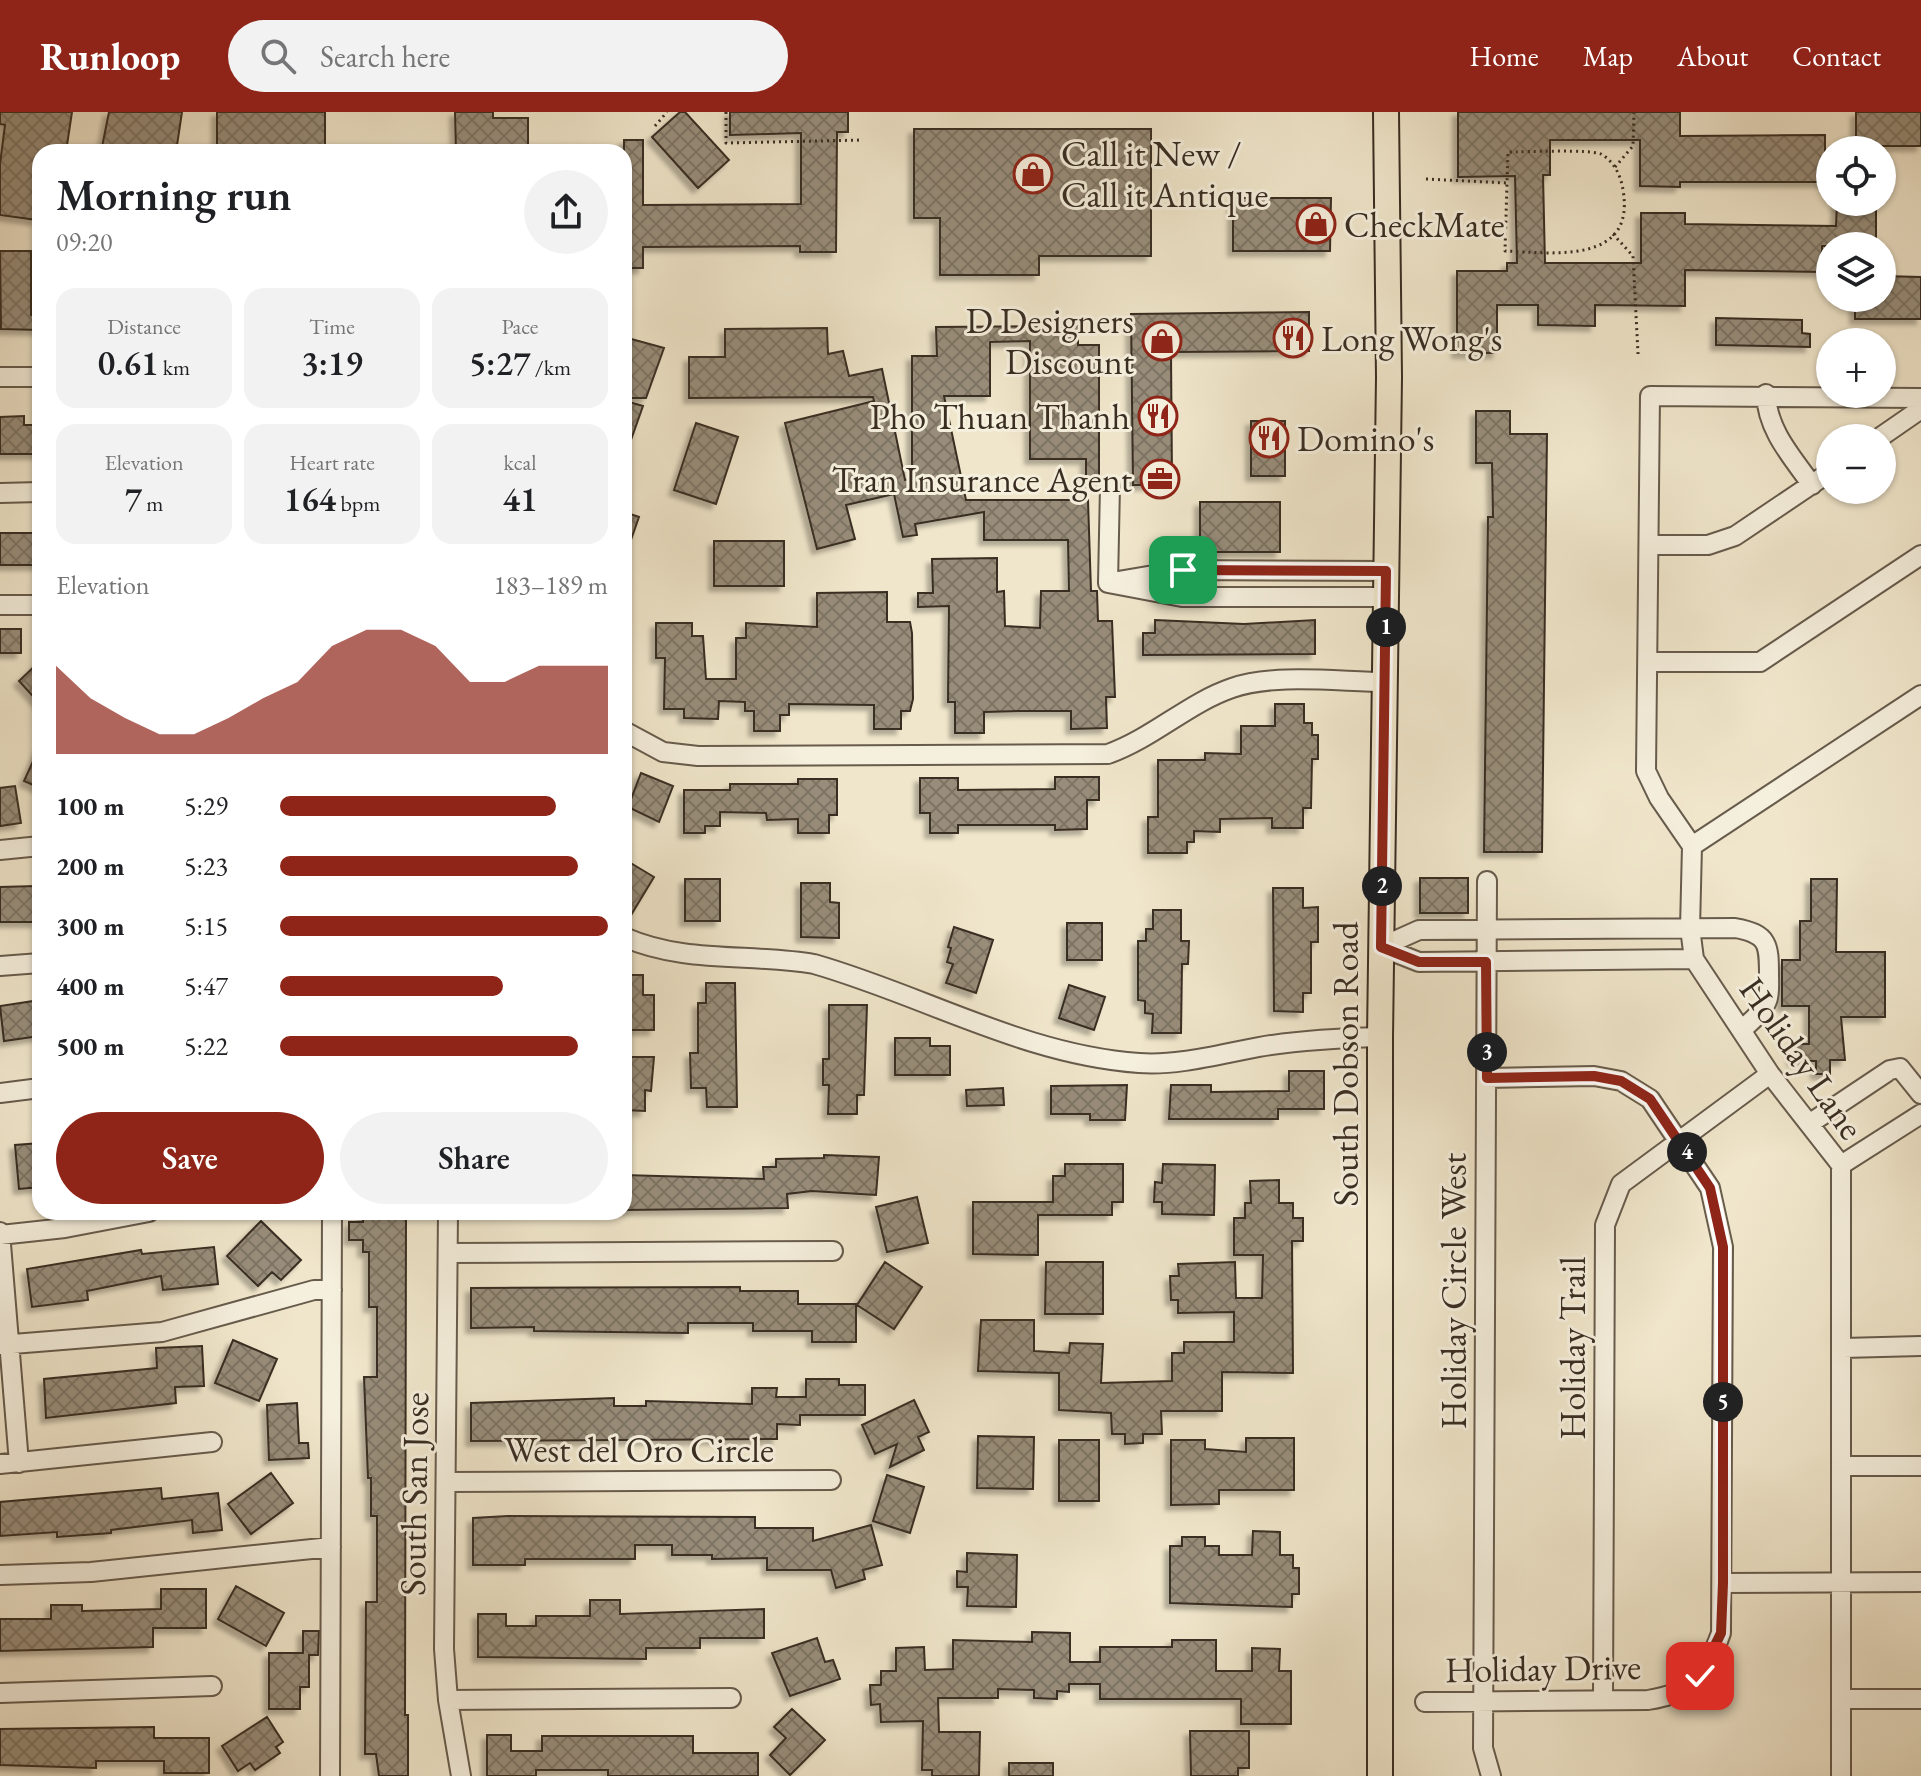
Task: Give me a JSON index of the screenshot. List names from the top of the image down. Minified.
{"streets":{"main road":["South Dobson Road"],"street":["Holiday Lane","Holiday Circle West","Holiday Trail","West del Oro Circle","South San Jose","Holiday Drive"]},"crossings":[["Holiday Lane","Holiday Trail"],["Holiday Circle West","Holiday Drive"],["Holiday Trail","Holiday Drive"],["West del Oro Circle","South San Jose"]],"places":{"shop":["Call it New / Call it Antique","CheckMate","D Designers Discount"],"restaurant":["Long Wong's","Pho Thuan Thanh","Domino's"],"office":["Tran Insurance Agent"]},"page":{"header":"Runloop","search":"Search here","nav":["Home","Map","About","Contact"],"map_buttons":["+","−"],"heading":["Morning run","09:20"],"stats":[["Distance","0.61 km"],["Time","3:19"],["Pace","5:27 /km"],["Elevation","7 m"],["Heart rate","164 bpm"],["kcal","41"]],"chart":["Elevation","183–189 m"],"pins":["1","2","3","4","5"],"list":[{"name":"100 m","note":"5:29"},{"name":"200 m","note":"5:23"},{"name":"300 m","note":"5:15"},{"name":"400 m","note":"5:47"},{"name":"500 m","note":"5:22"}],"buttons":["Save","Share"]}}
